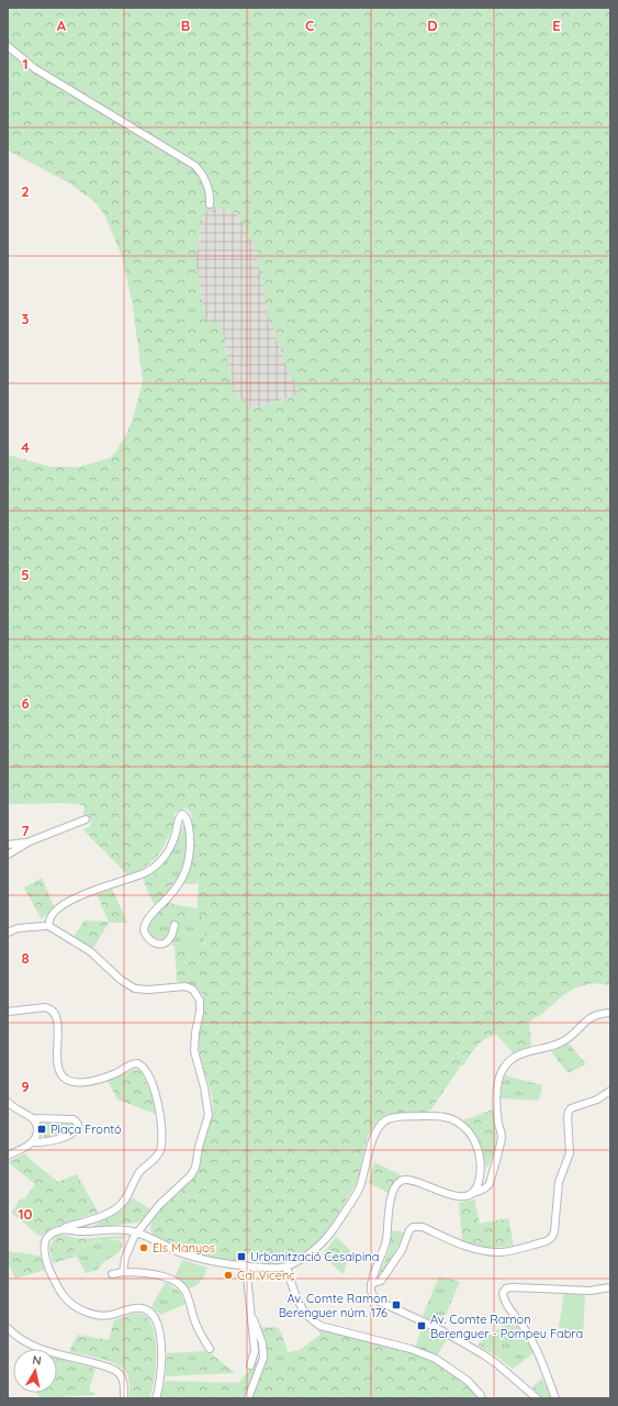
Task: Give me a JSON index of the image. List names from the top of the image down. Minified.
{"places":{"transit":["Plaça Frontó","Urbanització Cesalpina","Av. Comte Ramon Berenguer núm. 176","Av. Comte Ramon Berenguer - Pompeu Fabra"],"other":["Els Manyos","Cal Vicenç"]},"north":"top","grid":{"columns":["A","B","C","D","E"],"rows":["1","2","3","4","5","6","7","8","9","10"]}}
